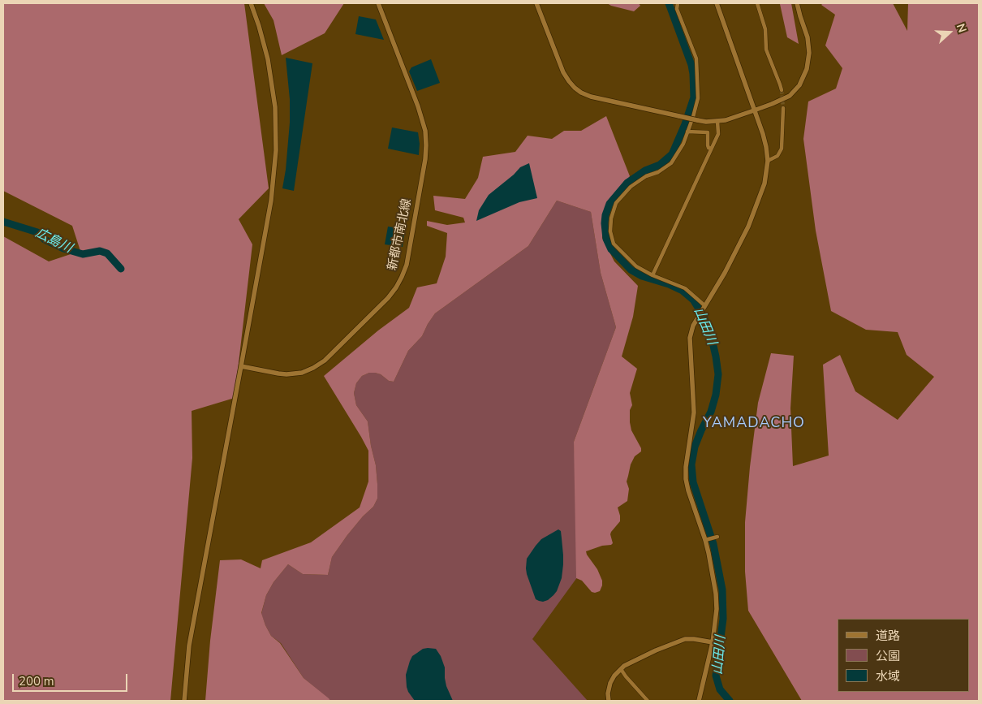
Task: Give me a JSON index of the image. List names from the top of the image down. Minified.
{"streets":{"street":["新都市南北線"]},"districts":["YAMADACHO"],"water":["広島川","山田川"],"legend":["道路","公園","水域"],"scale_bar":"200 m","north":"right"}
